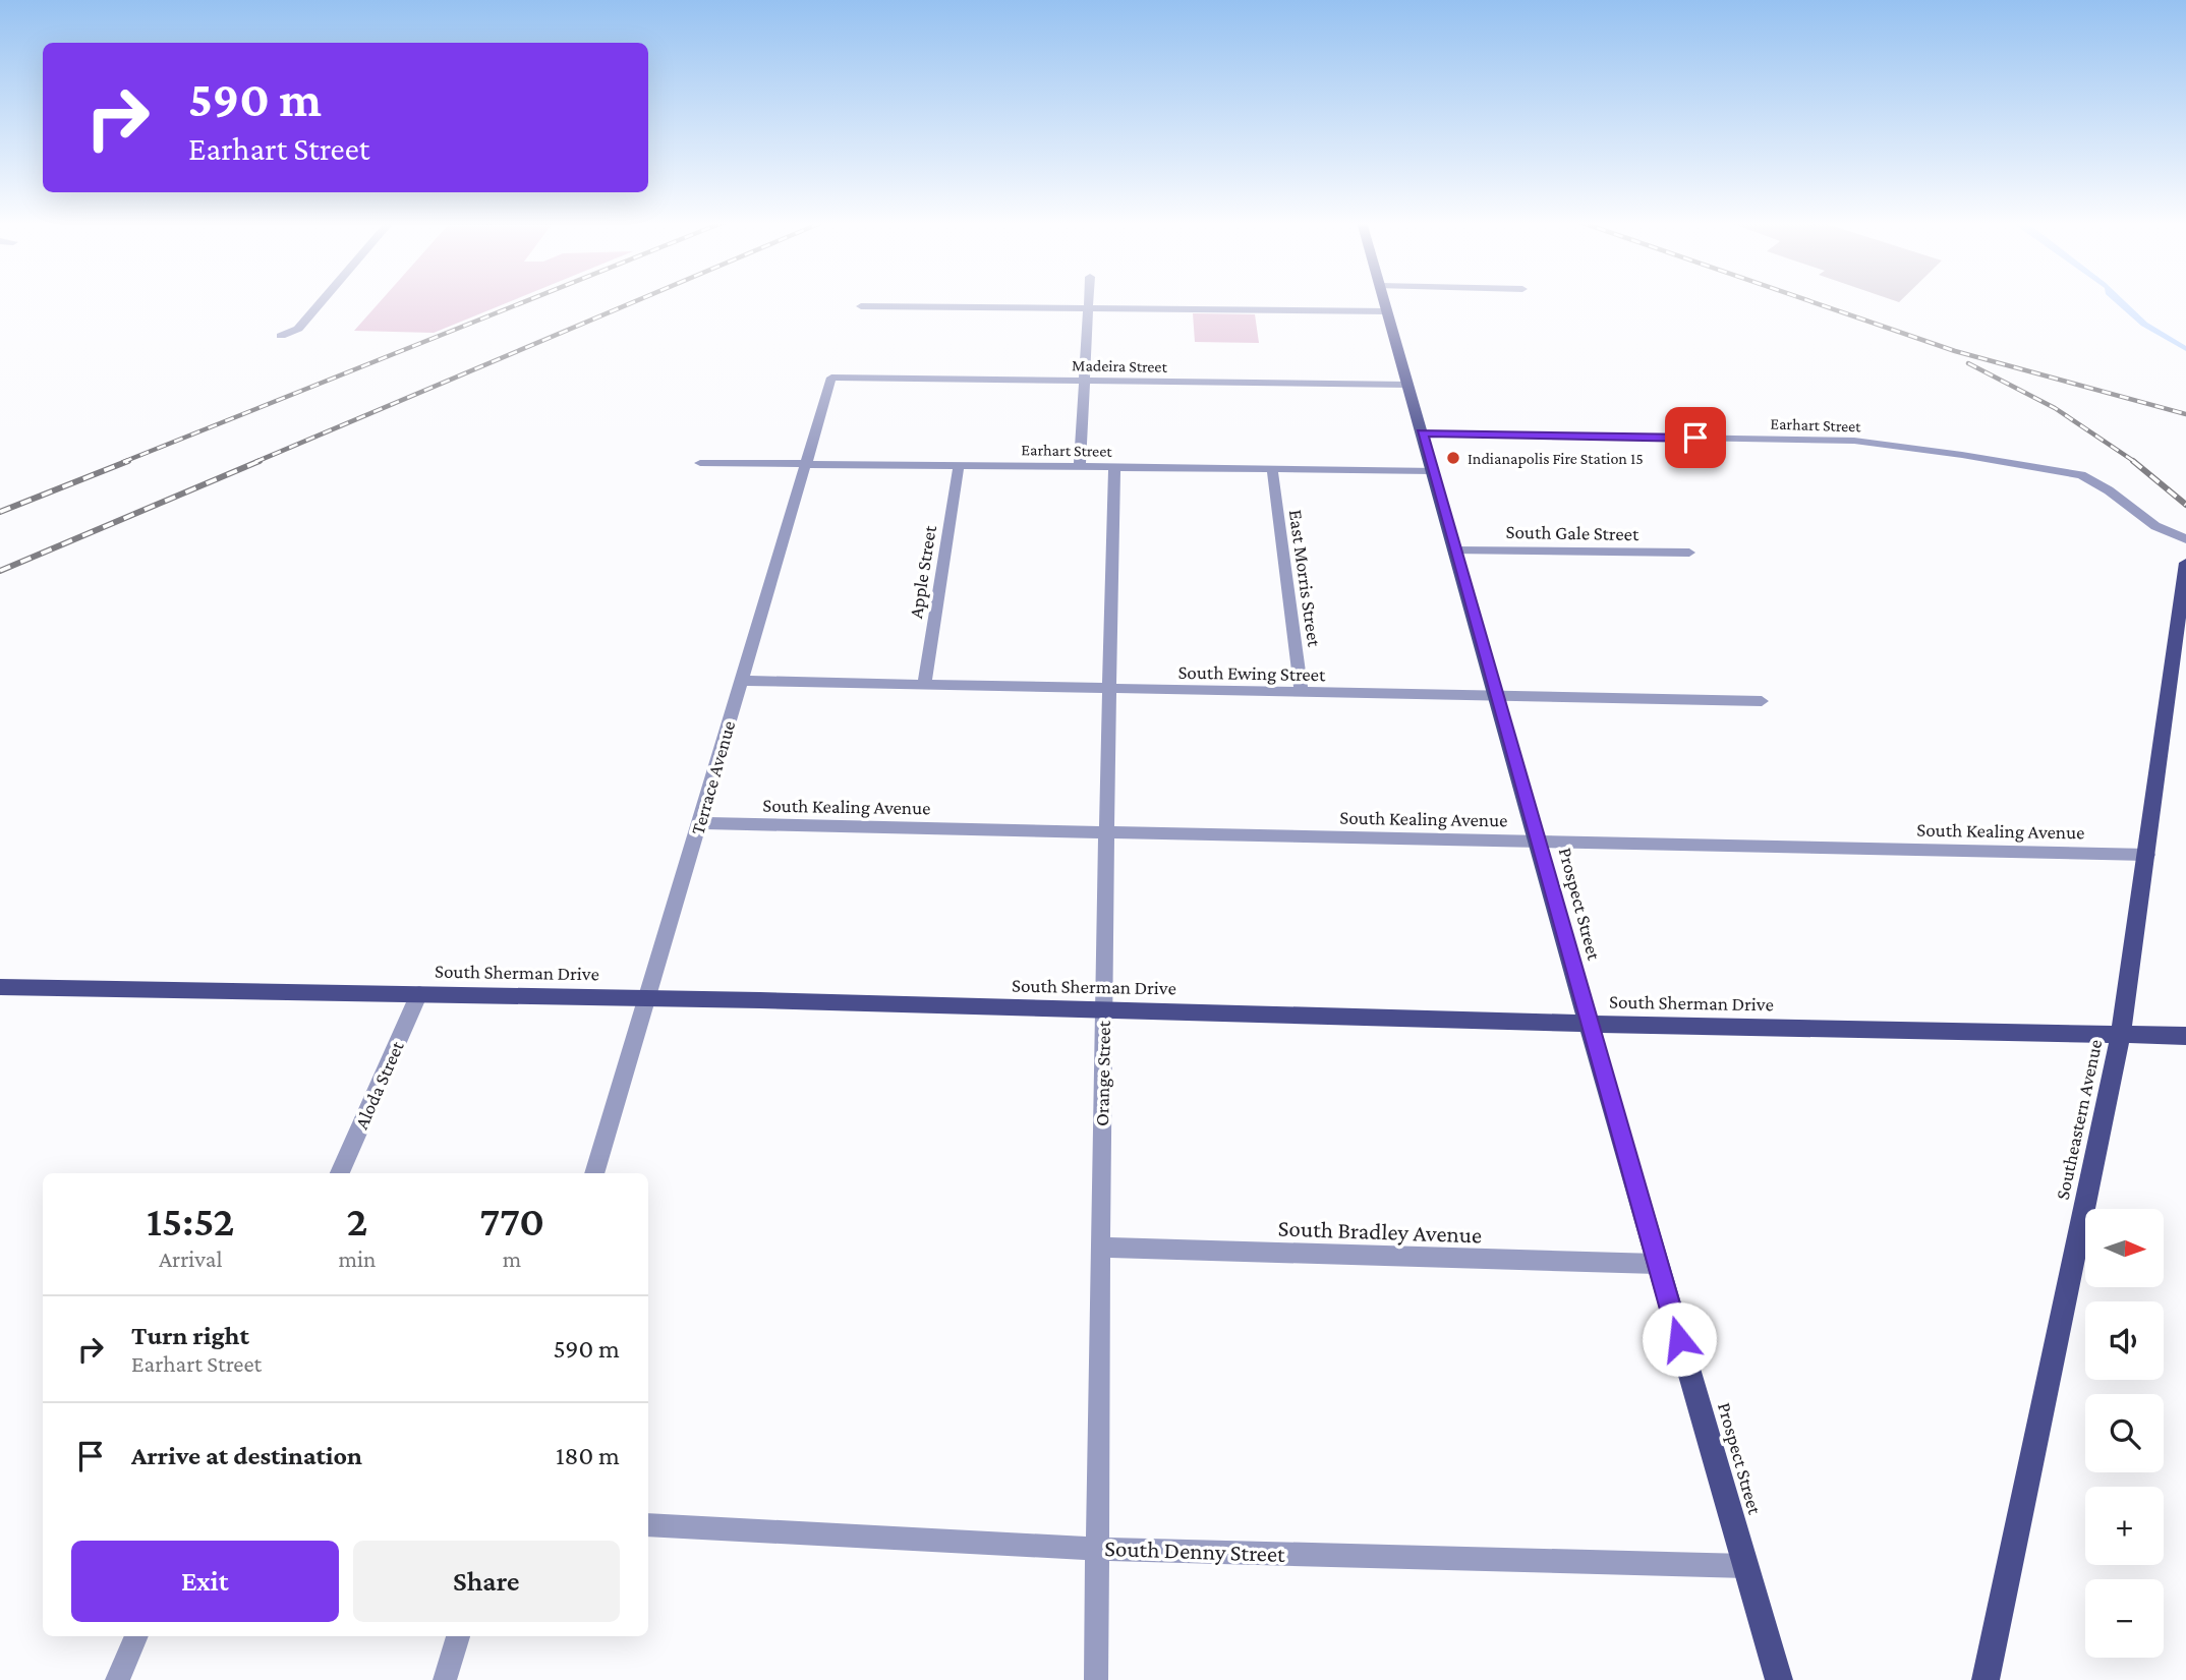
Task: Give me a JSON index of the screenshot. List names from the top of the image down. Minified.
{"streets":{"main road":["Prospect Street","South Sherman Drive","Southeastern Avenue"],"street":["Madeira Street","Earhart Street","South Gale Street","Apple Street","East Morris Street","South Ewing Street","Terrace Avenue","South Kealing Avenue","Orange Street","Aloda Street","South Bradley Avenue","South Denny Street"]},"crossings":[["Madeira Street","Terrace Avenue"],["Madeira Street","Prospect Street"],["Earhart Street","Apple Street"],["Earhart Street","East Morris Street"],["Earhart Street","Terrace Avenue"],["Earhart Street","Prospect Street"],["Earhart Street","Orange Street"],["South Gale Street","Prospect Street"],["Apple Street","South Ewing Street"],["East Morris Street","South Ewing Street"],["South Ewing Street","Terrace Avenue"],["South Ewing Street","Prospect Street"],["South Ewing Street","Orange Street"],["Terrace Avenue","South Kealing Avenue"],["Terrace Avenue","South Sherman Drive"],["South Kealing Avenue","Prospect Street"],["South Kealing Avenue","Orange Street"],["South Kealing Avenue","Southeastern Avenue"],["Prospect Street","South Sherman Drive"],["Prospect Street","South Bradley Avenue"],["Prospect Street","South Denny Street"],["South Sherman Drive","Orange Street"],["South Sherman Drive","Aloda Street"],["South Sherman Drive","Southeastern Avenue"],["Orange Street","South Bradley Avenue"],["Orange Street","South Denny Street"]],"places":["Indianapolis Fire Station 15"],"north":"right","page":{"turn":["590 m","Earhart Street"],"eta":["15:52","Arrival","2","min","770","m"],"map_buttons":["+","−"],"list":[{"name":"Turn right","note":"Earhart Street","value":"590 m"},{"name":"Arrive at destination","value":"180 m"}],"buttons":["Exit","Share"]}}
